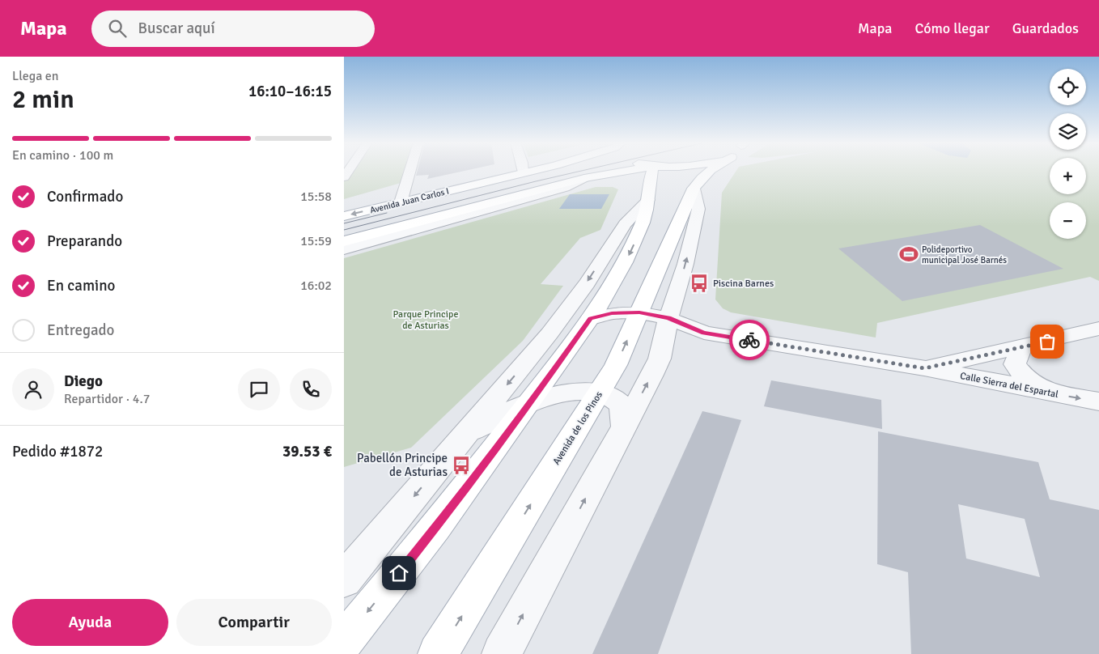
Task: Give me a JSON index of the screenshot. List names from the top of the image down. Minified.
{"streets":{"main road":["Avenida Juan Carlos I","Avenida de los Pinos"],"street":["Calle Sierra del Espartal"]},"crossings":[["Calle Sierra del Espartal","Avenida de los Pinos"]],"parks":["Parque Principe de Asturias"],"places":{"sports":["Polideportivo municipal José Barnés"],"bus stop":["Piscina Barnes","Pabellón Principe de Asturias"]},"page":{"header":"Mapa","search":"Buscar aquí","nav":["Mapa","Cómo llegar","Guardados"],"heading":["2 min","Llega en","16:10–16:15"],"panel":["Diego","Repartidor · 4.7","Pedido #1872","39.53 €"],"map_buttons":["+","−"],"bar":"En camino · 100 m","list":[["Confirmado","15:58"],["Preparando","15:59"],["En camino","16:02"],"Entregado"],"buttons":["Ayuda","Compartir"]}}
